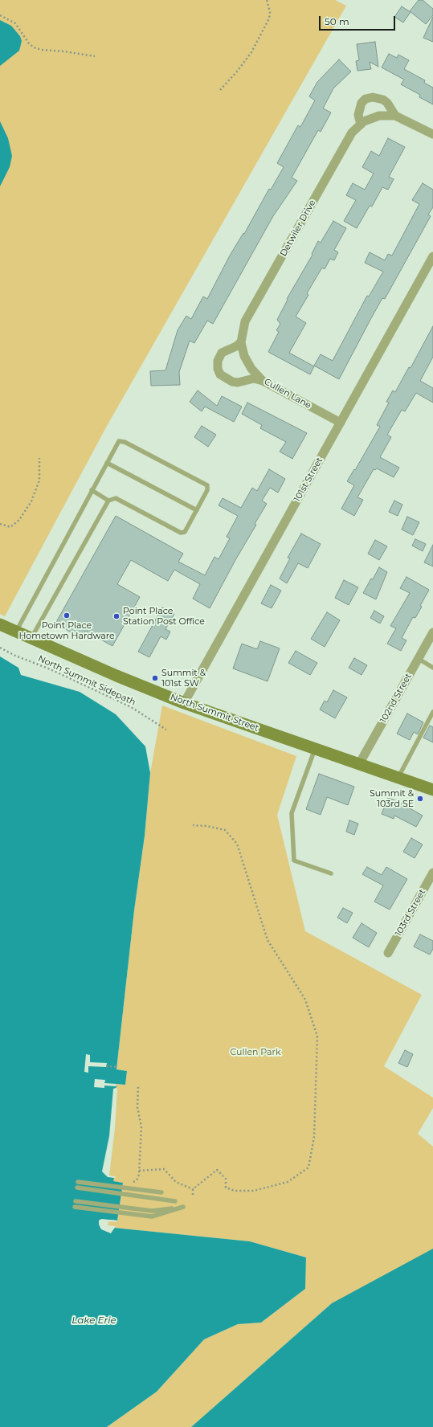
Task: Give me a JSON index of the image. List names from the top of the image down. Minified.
{"streets":{"main road":["North Summit Street"],"street":["Detwiler Drive","Cullen Lane","101st Street","102nd Street","103rd Street"],"path":["North Summit Sidepath"]},"crossings":[["Detwiler Drive","Cullen Lane"],["Cullen Lane","101st Street"],["101st Street","North Summit Street"],["102nd Street","North Summit Street"]],"water":["Lake Erie"],"parks":["Cullen Park"],"places":["Point Place Hometown Hardware","Point Place Station Post Office","Summit & 101st SW","Summit & 103rd SE"],"scale_bar":"50 m"}
